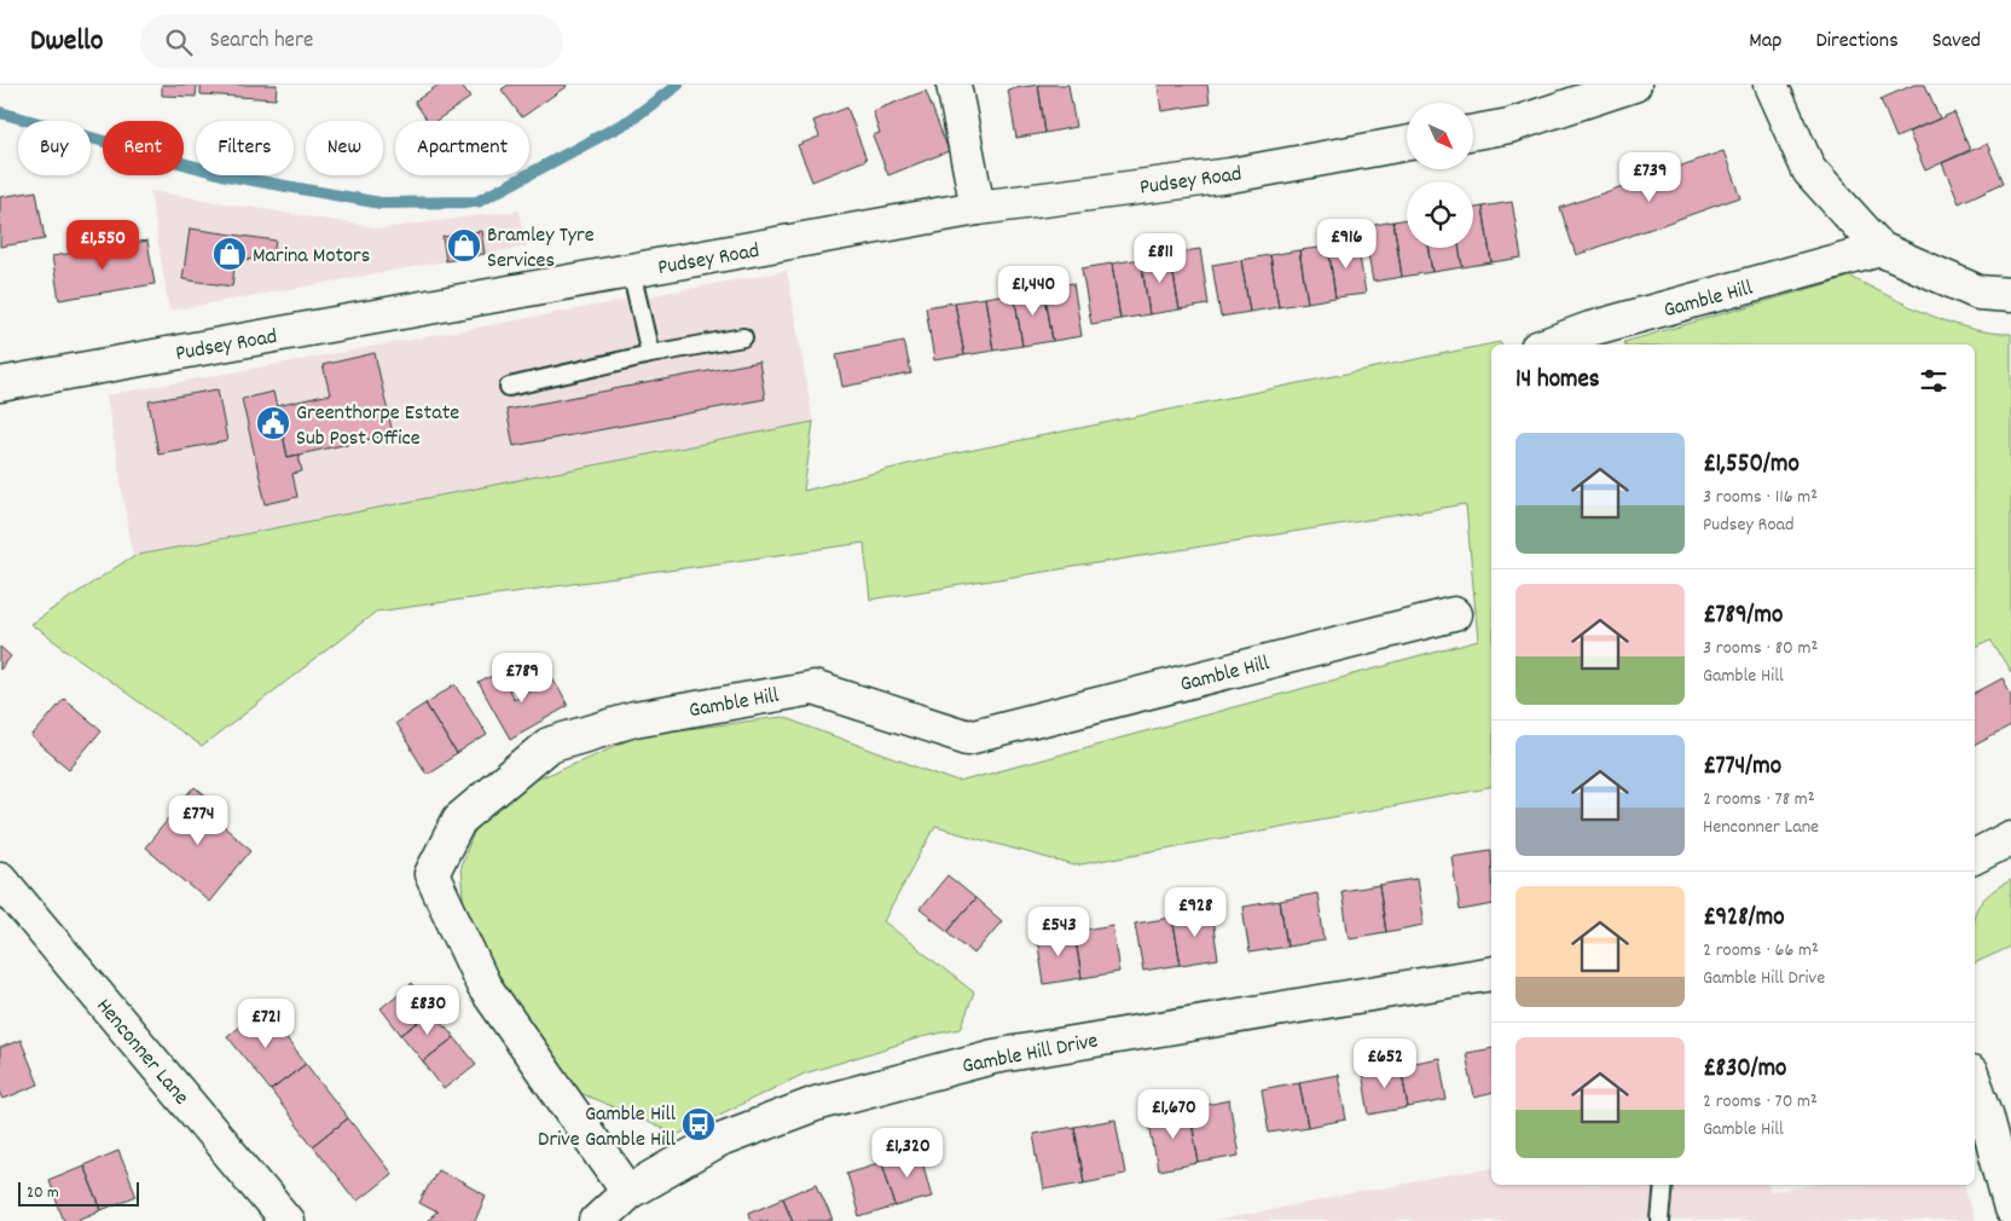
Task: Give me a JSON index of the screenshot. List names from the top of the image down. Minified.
{"streets":{"street":["Pudsey Road","Gamble Hill","Henconner Lane","Gamble Hill Drive"]},"crossings":[["Gamble Hill","Gamble Hill Drive"]],"places":{"shop":["Bramley Tyre Services","Marina Motors"],"public building":["Greenthorpe Estate Sub Post Office"],"bus stop":["Gamble Hill Drive Gamble Hill"]},"scale_bar":"20 m","north":"bottom right","page":{"header":"Dwello","search":"Search here","nav":["Map","Directions","Saved"],"chip":["Buy","Rent","Filters","New","Apartment"],"price":["£739","£916","£1,550","£811","£1,440","£789","£774","£928","£543","£830","£721","£652","£1,670","£1,320"],"heading":"14 homes","list":[{"name":"£1,550/mo","note":"3 rooms · 116 m² · Pudsey Road"},{"name":"£789/mo","note":"3 rooms · 80 m² · Gamble Hill"},{"name":"£774/mo","note":"2 rooms · 78 m² · Henconner Lane"},{"name":"£928/mo","note":"2 rooms · 66 m² · Gamble Hill Drive"},{"name":"£830/mo","note":"2 rooms · 70 m² · Gamble Hill"}],"scale":"20 m"}}
